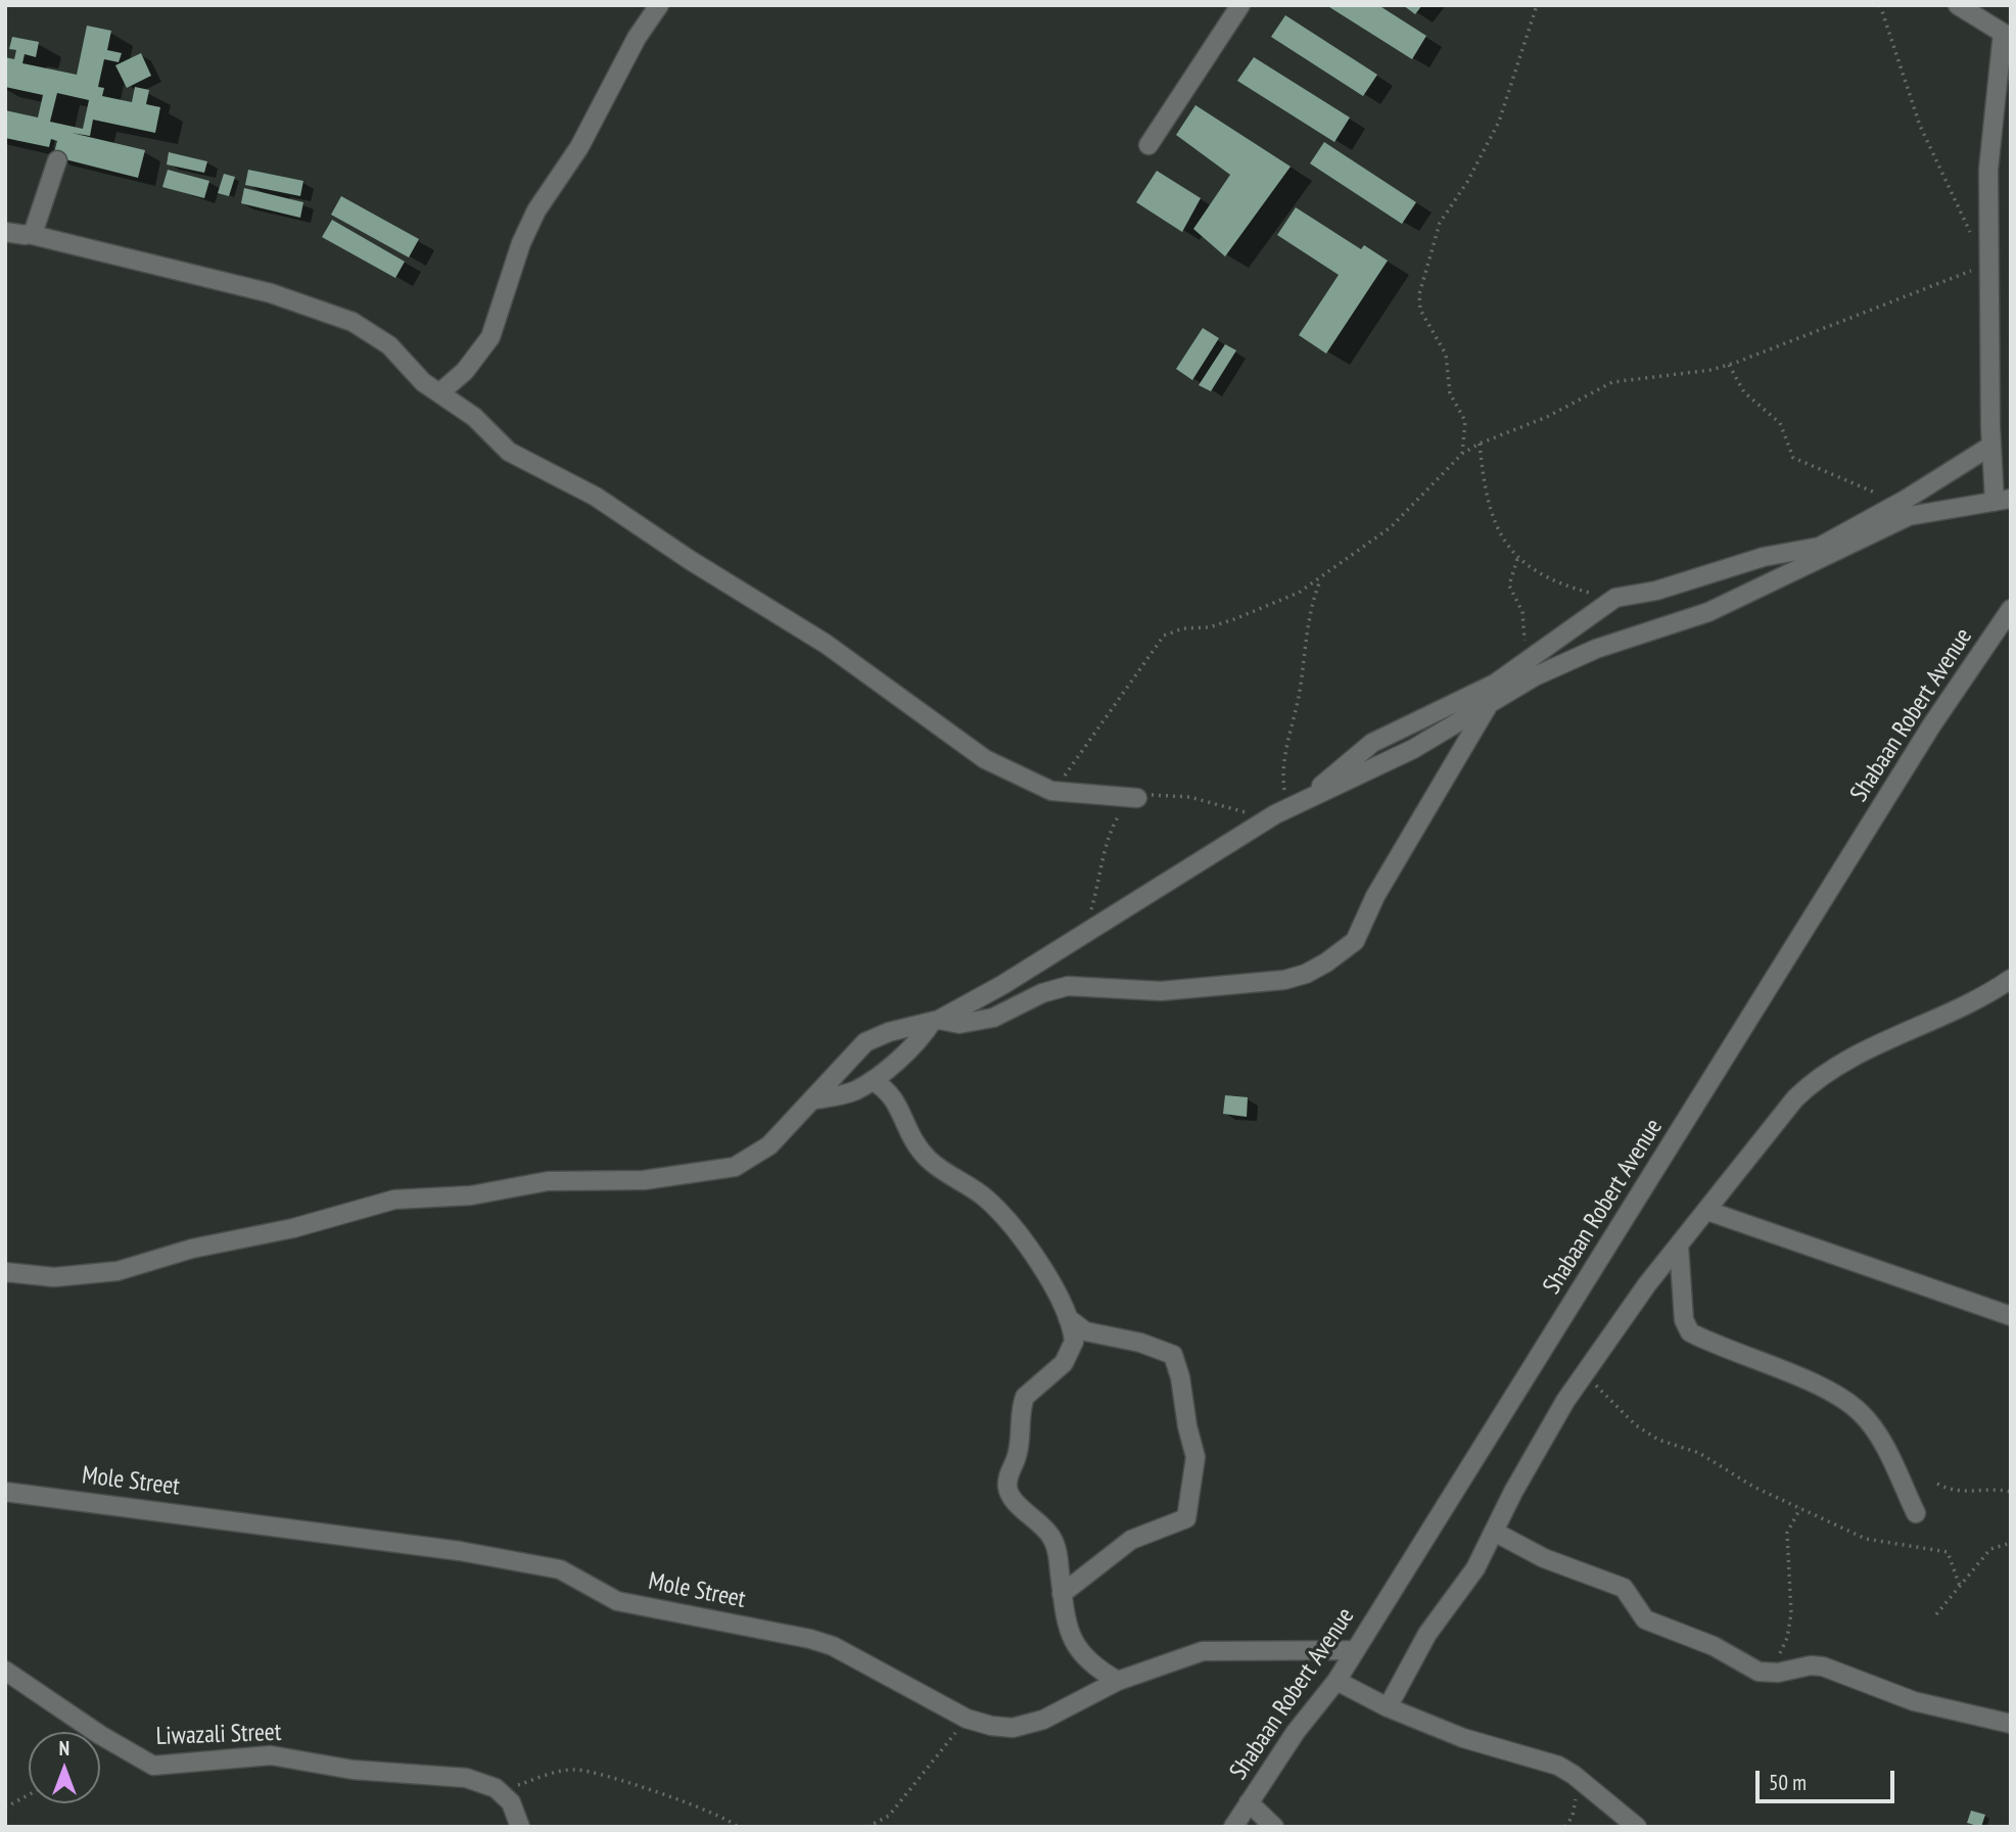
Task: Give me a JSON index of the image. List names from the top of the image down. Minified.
{"streets":{"street":["Shabaan Robert Avenue","Mole Street","Liwazali Street"]},"crossings":[["Shabaan Robert Avenue","Mole Street"]],"scale_bar":"50 m","north":"top"}
